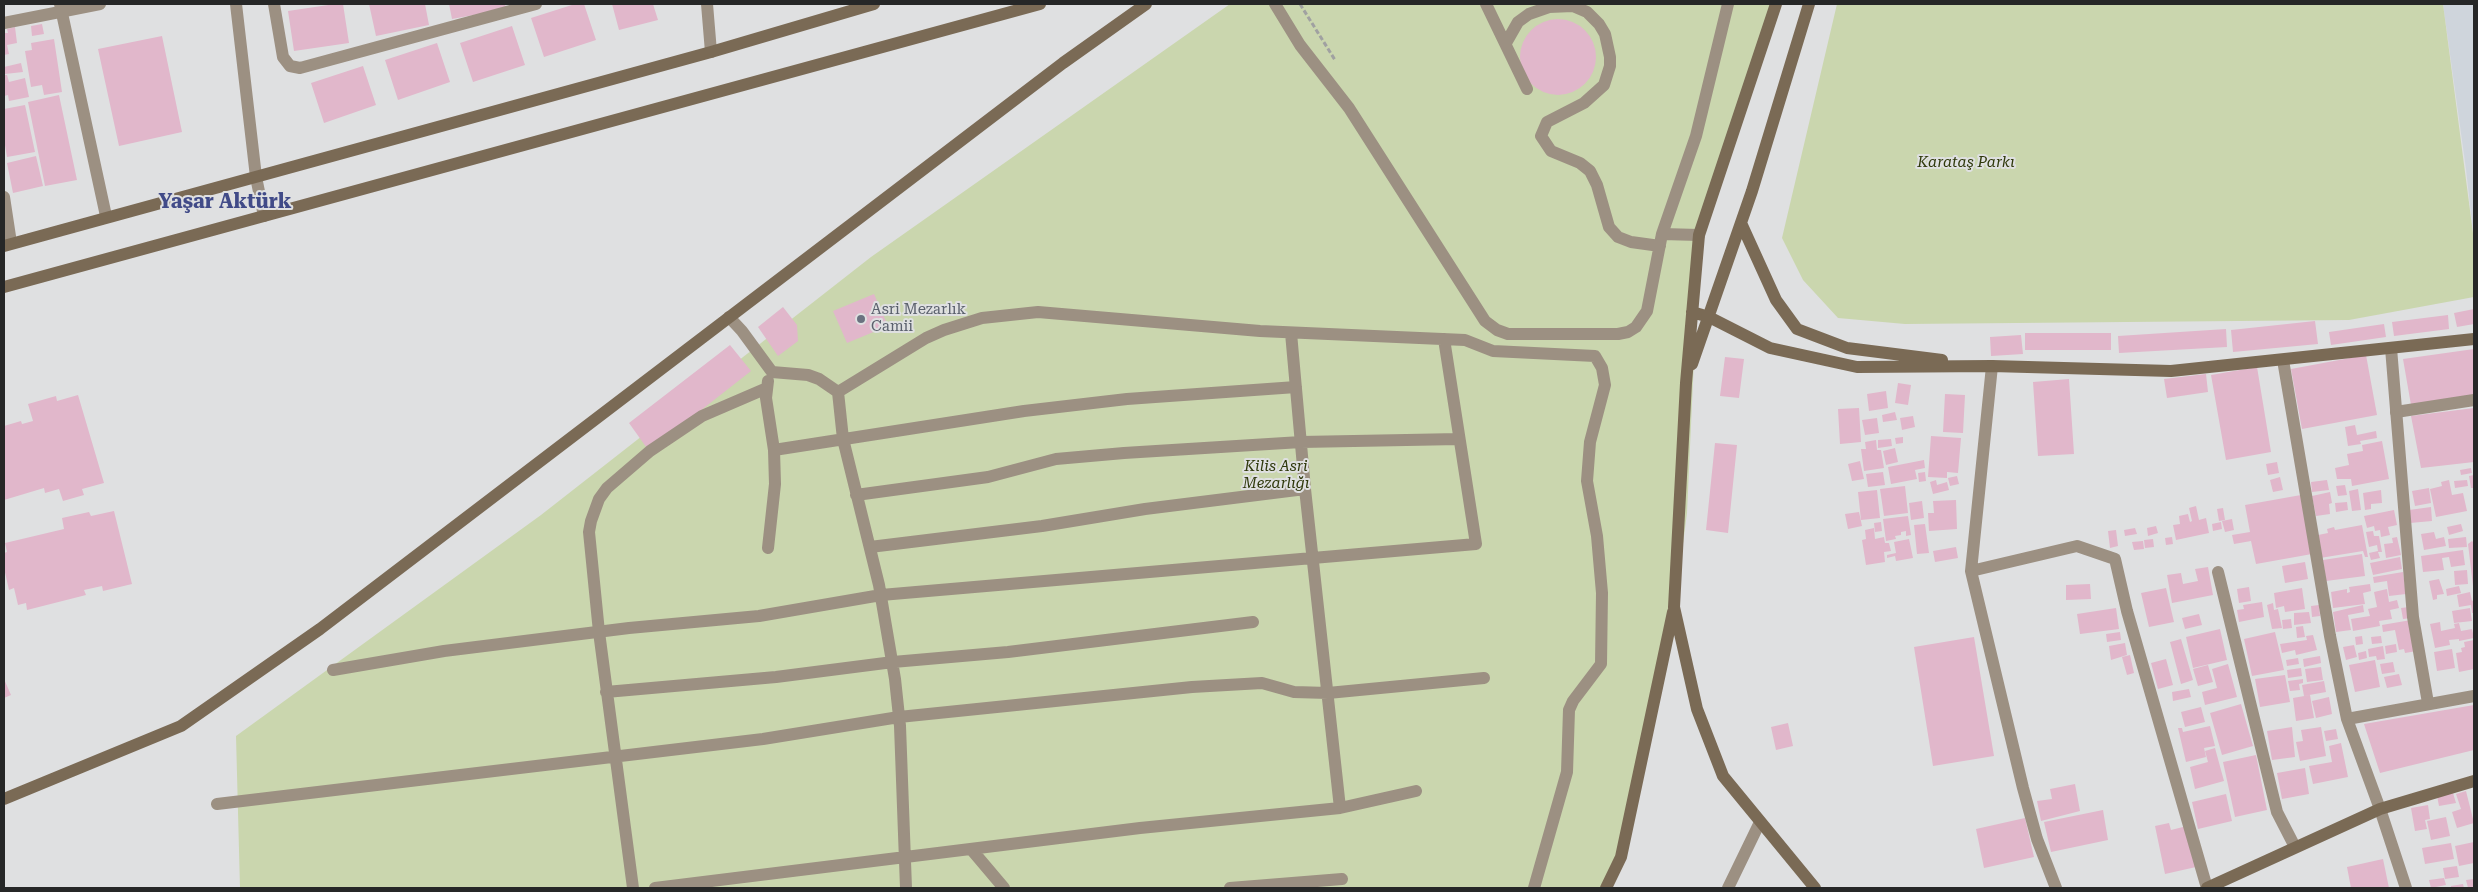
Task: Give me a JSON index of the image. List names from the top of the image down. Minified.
{"districts":["Yaşar Aktürk"],"parks":["Karataş Parkı","Kilis Asri Mezarlığı"],"places":["Asri Mezarlık Camii"]}
